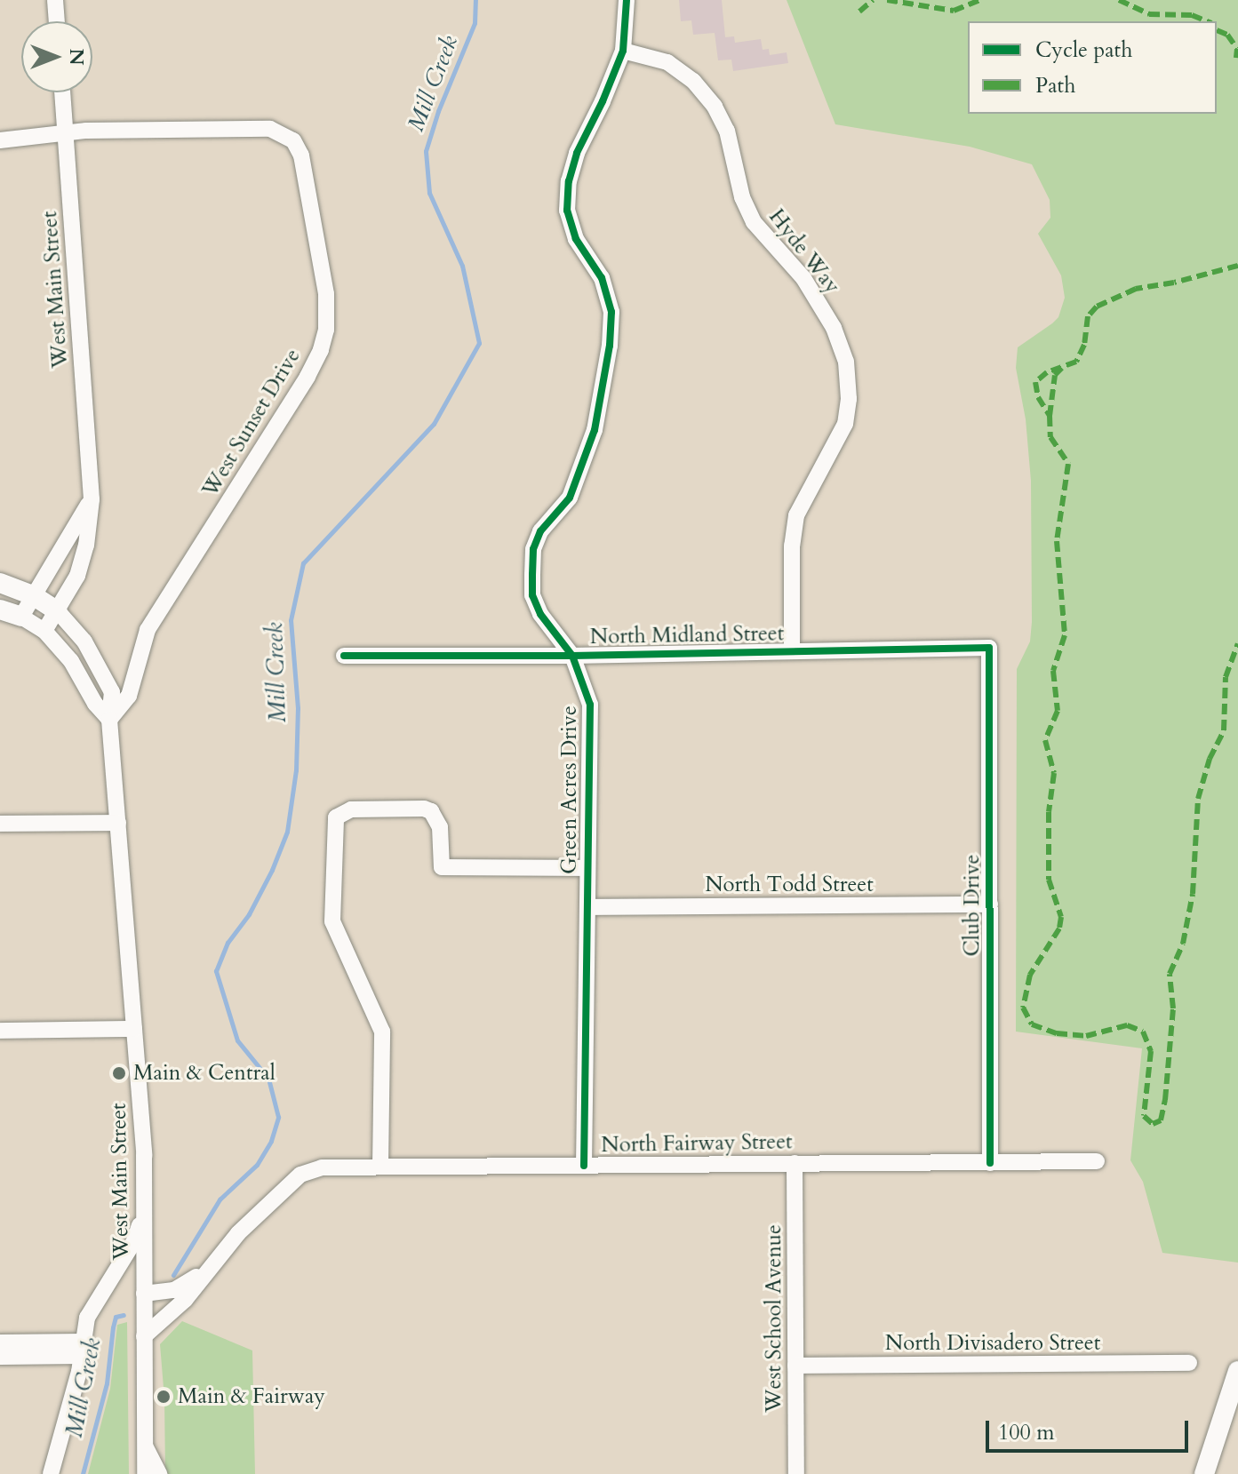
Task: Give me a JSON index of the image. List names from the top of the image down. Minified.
{"streets":{"street":["Hyde Way","West Main Street","West Sunset Drive","North Midland Street","Green Acres Drive","North Todd Street","Club Drive","North Fairway Street","West School Avenue","North Divisadero Street"]},"crossings":[["Hyde Way","North Midland Street"],["Hyde Way","Green Acres Drive"],["West Main Street","West Sunset Drive"],["West Main Street","North Fairway Street"],["North Midland Street","Green Acres Drive"],["North Midland Street","Club Drive"],["Green Acres Drive","North Todd Street"],["Green Acres Drive","North Fairway Street"],["North Todd Street","Club Drive"],["Club Drive","North Fairway Street"],["North Fairway Street","West School Avenue"],["West School Avenue","North Divisadero Street"]],"water":["Mill Creek"],"places":["Main & Central","Main & Fairway"],"legend":["Cycle path","Path"],"scale_bar":"100 m","north":"right"}
